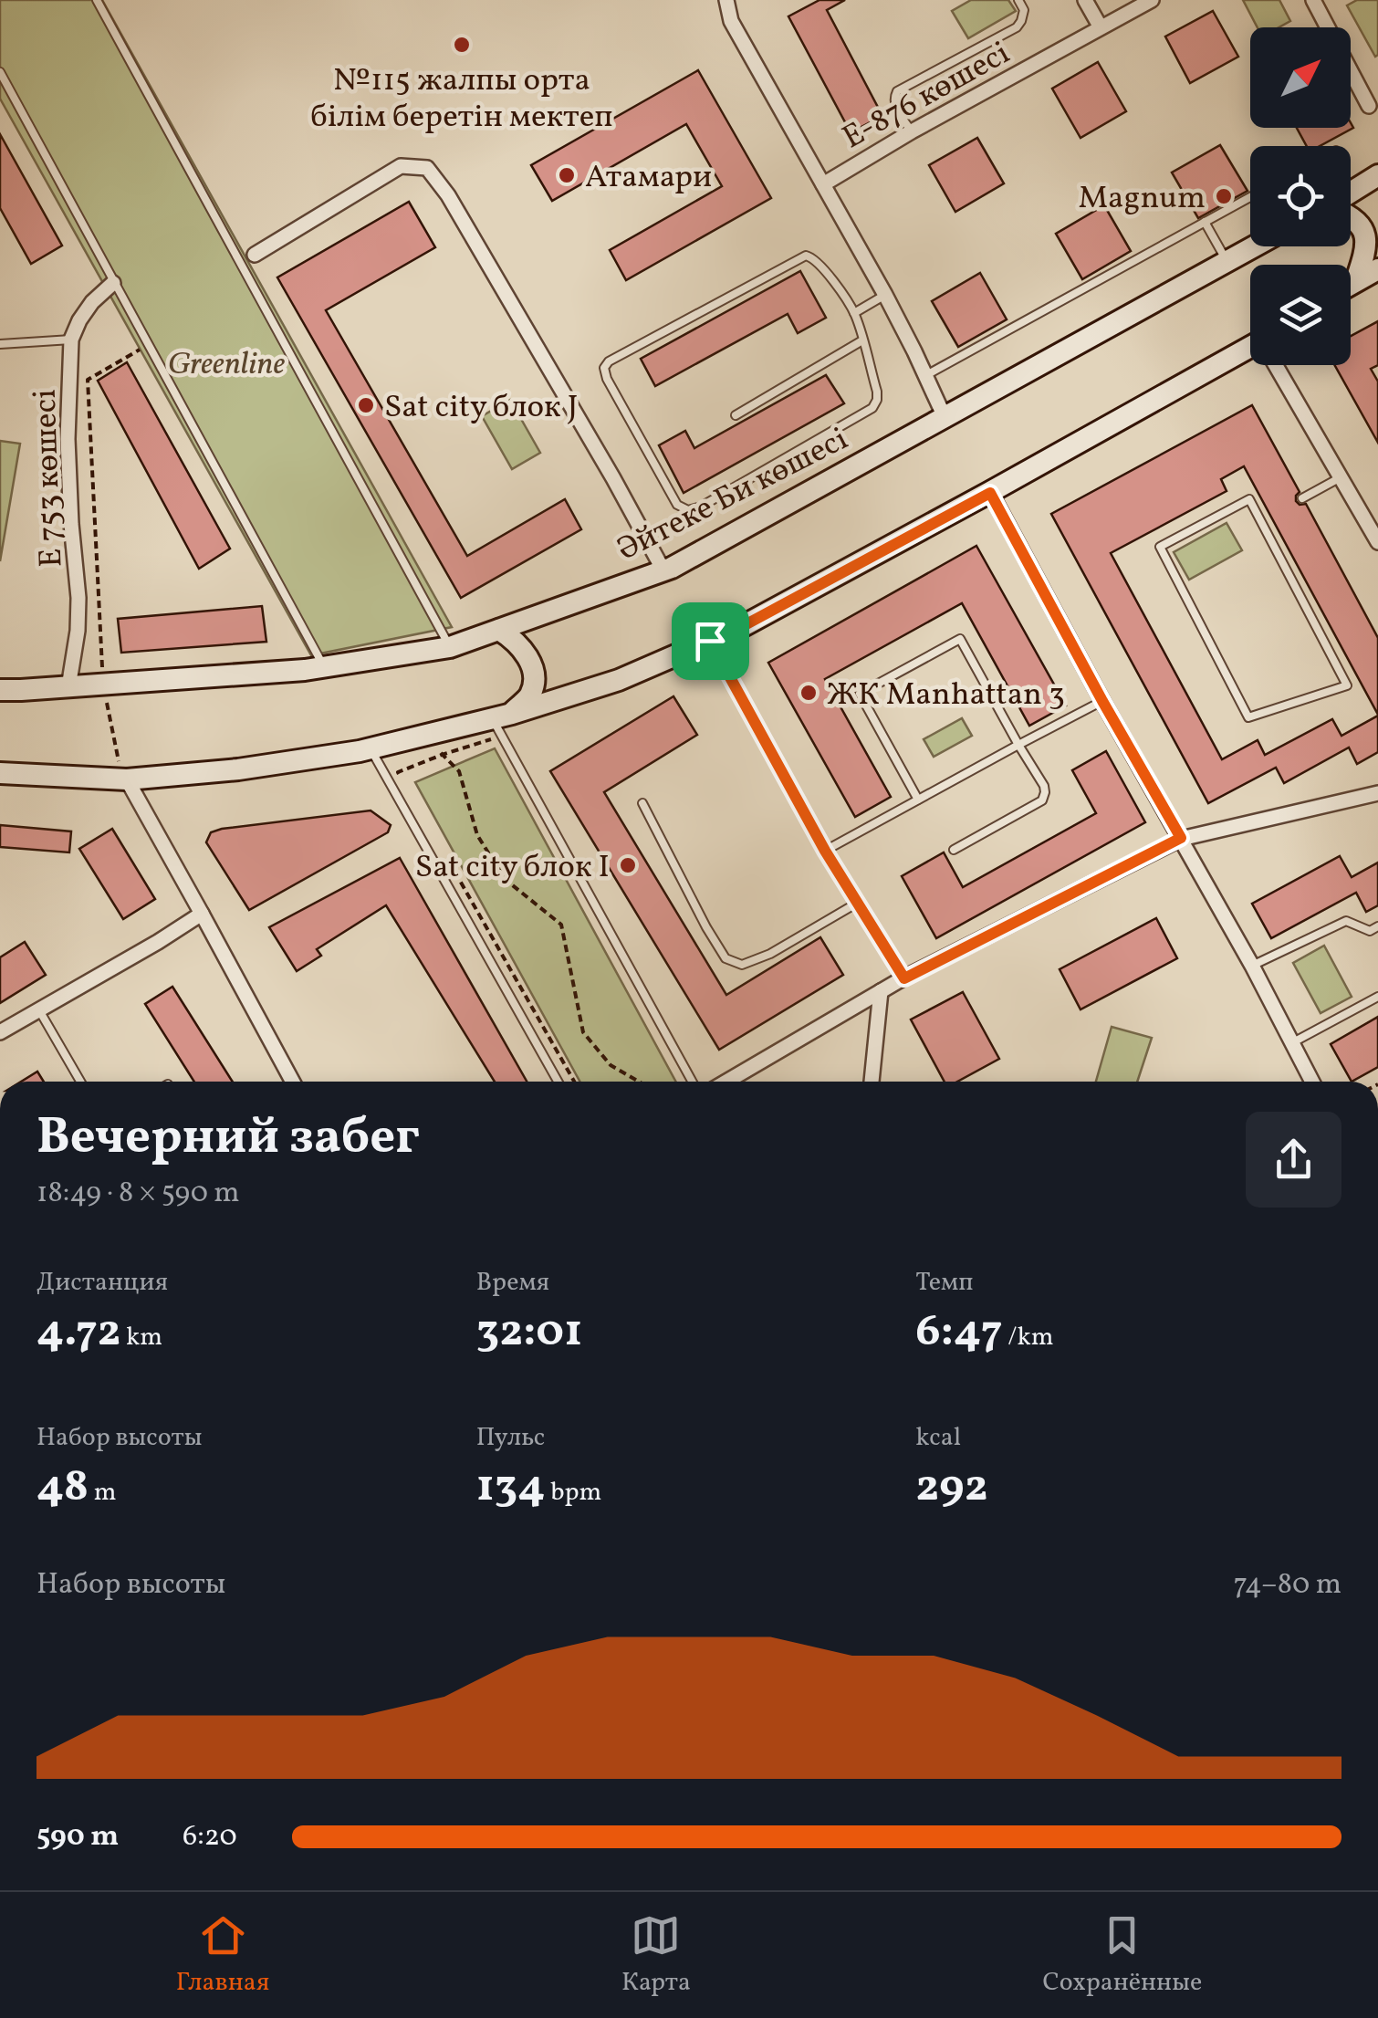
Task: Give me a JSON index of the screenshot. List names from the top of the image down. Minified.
{"streets":{"street":["Е-876 көшесі","Е 753 көшесі","Әйтеке Би көшесі"]},"crossings":[["Е 753 көшесі","Әйтеке Би көшесі"]],"parks":["Greenline"],"places":["№115 жалпы орта білім беретін мектеп","Атамари","Magnum","Sat city блок J","ЖК Manhattan 3","Sat city блок I"],"north":"top right","page":{"heading":["Вечерний забег","18:49 · 8 × 590 m"],"stats":[["Дистанция","4.72 km"],["Время","32:01"],["Темп","6:47 /km"],["Набор высоты","48 m"],["Пульс","134 bpm"],["kcal","292"]],"chart":["Набор высоты","74–80 m"],"list":[{"name":"590 m","note":"6:20"}],"tabs":["Главная","Карта","Сохранённые"]}}
